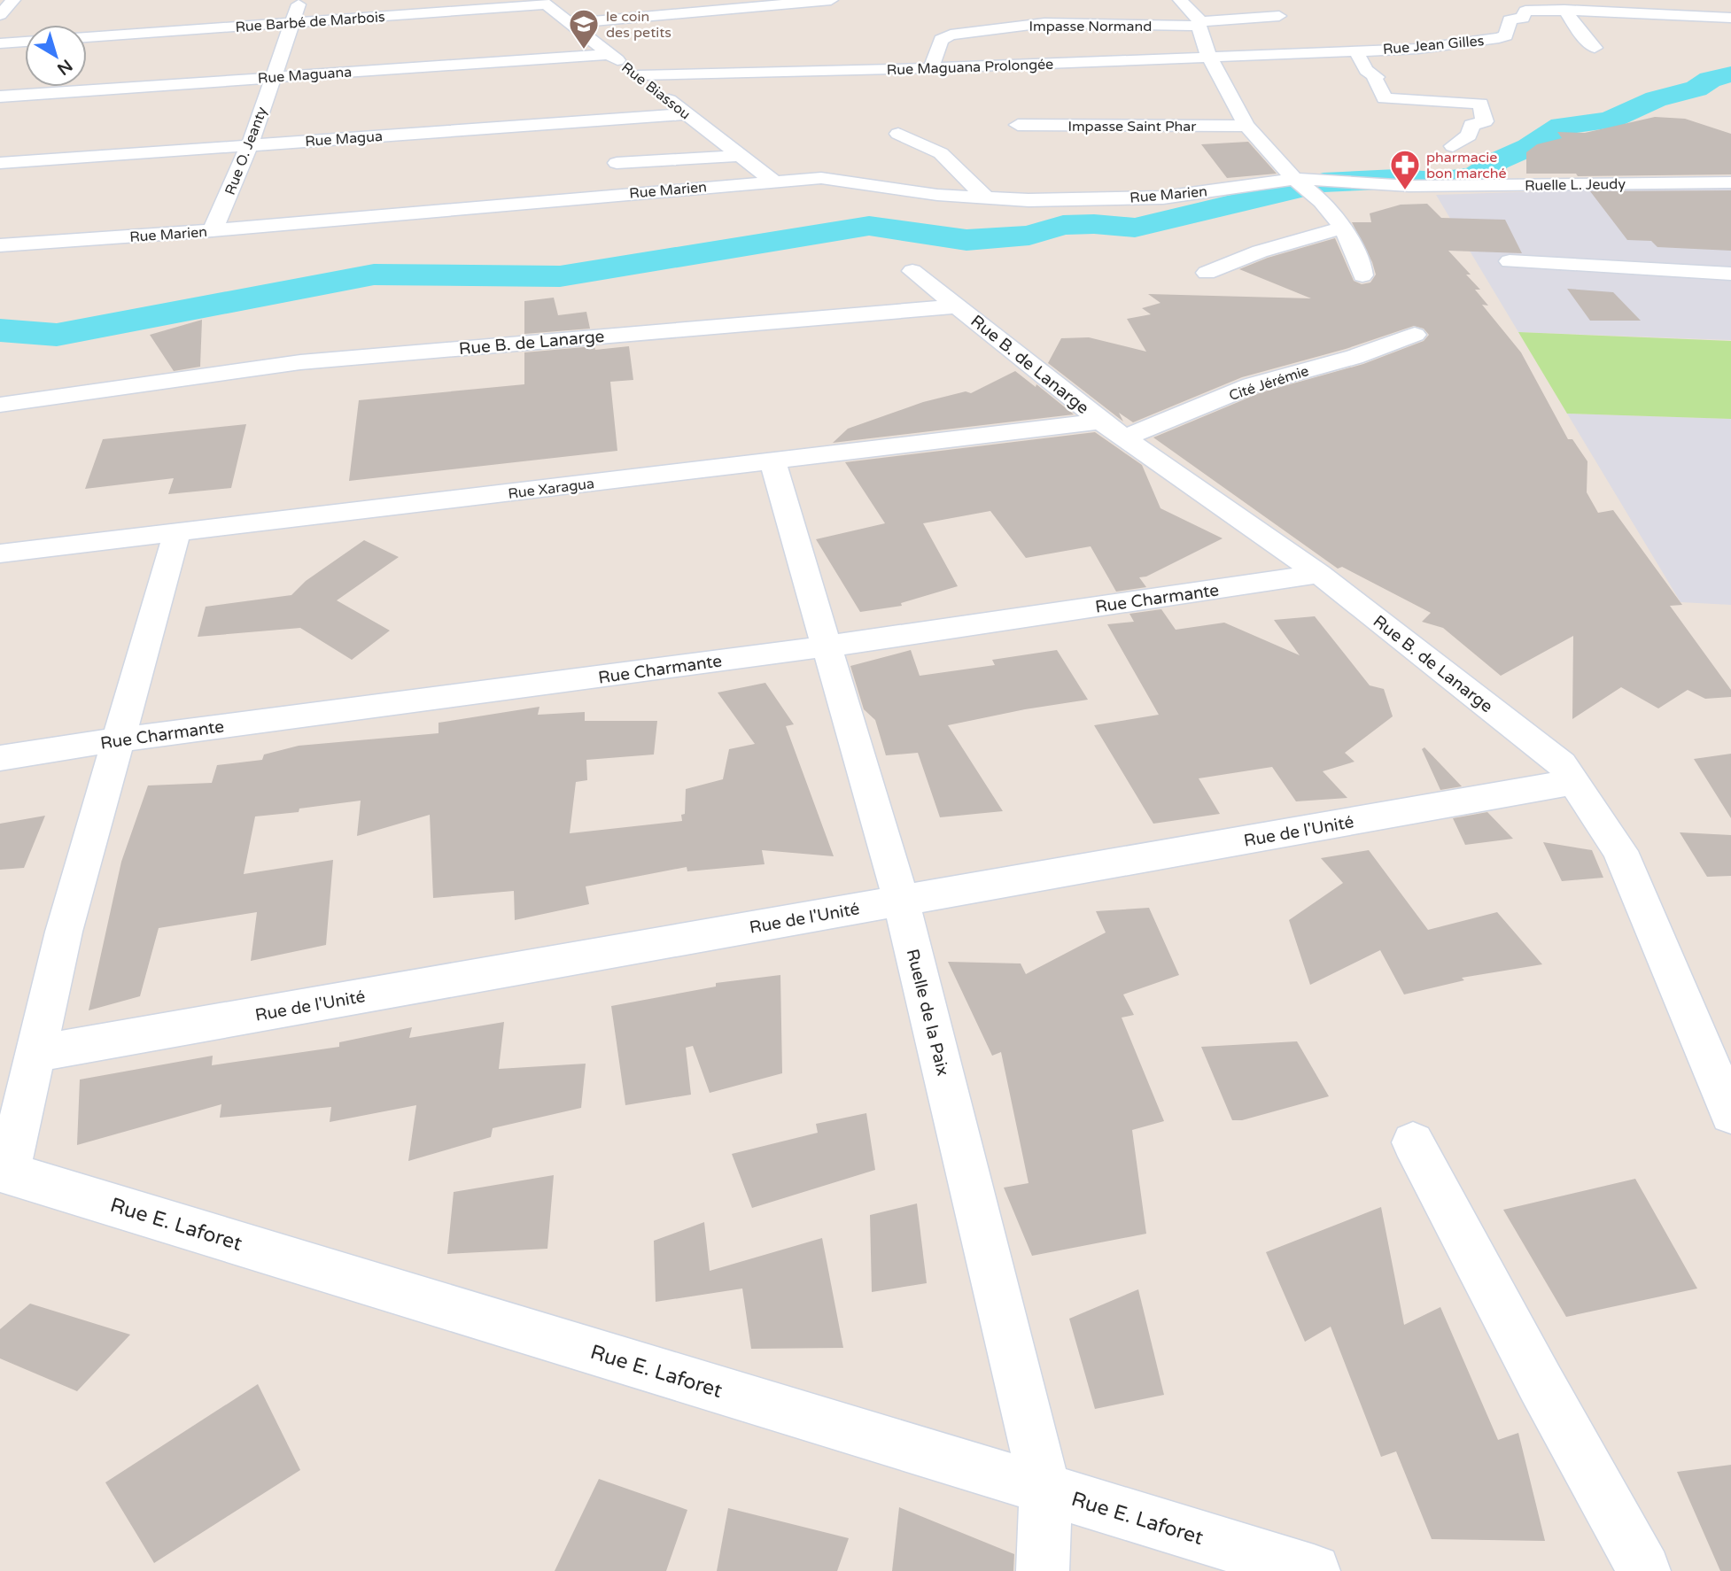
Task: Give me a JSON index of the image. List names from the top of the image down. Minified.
{"streets":{"street":["Rue Barbé de Marbois","Impasse Normand","Rue Jean Gilles","Rue Maguana Prolongée","Rue Maguana","Rue Biassou","Impasse Saint Phar","Rue Magua","Rue O. Jeanty","Ruelle L. Jeudy","Rue Marien","Rue B. de Lanarge","Cité Jérémie","Rue Xaragua","Rue Charmante","Rue de l'Unité","Ruelle de la Paix","Rue E. Laforet"]},"crossings":[["Rue Barbé de Marbois","Rue Biassou"],["Rue Barbé de Marbois","Rue O. Jeanty"],["Impasse Normand","Rue Maguana Prolongée"],["Rue Jean Gilles","Rue Maguana Prolongée"],["Rue Maguana Prolongée","Rue Biassou"],["Rue Maguana","Rue Biassou"],["Rue Maguana","Rue O. Jeanty"],["Rue Biassou","Rue Magua"],["Rue Biassou","Rue Marien"],["Rue Magua","Rue O. Jeanty"],["Rue O. Jeanty","Rue Marien"],["Ruelle L. Jeudy","Rue Marien"],["Rue B. de Lanarge","Cité Jérémie"],["Rue B. de Lanarge","Rue Xaragua"],["Rue B. de Lanarge","Rue Charmante"],["Rue B. de Lanarge","Rue de l'Unité"],["Cité Jérémie","Rue Xaragua"],["Rue Xaragua","Ruelle de la Paix"],["Rue Charmante","Ruelle de la Paix"],["Rue de l'Unité","Ruelle de la Paix"],["Ruelle de la Paix","Rue E. Laforet"]],"places":{"school or university":["le coin des petits"],"pharmacy":["pharmacie bon marché"]},"north":"bottom right"}
